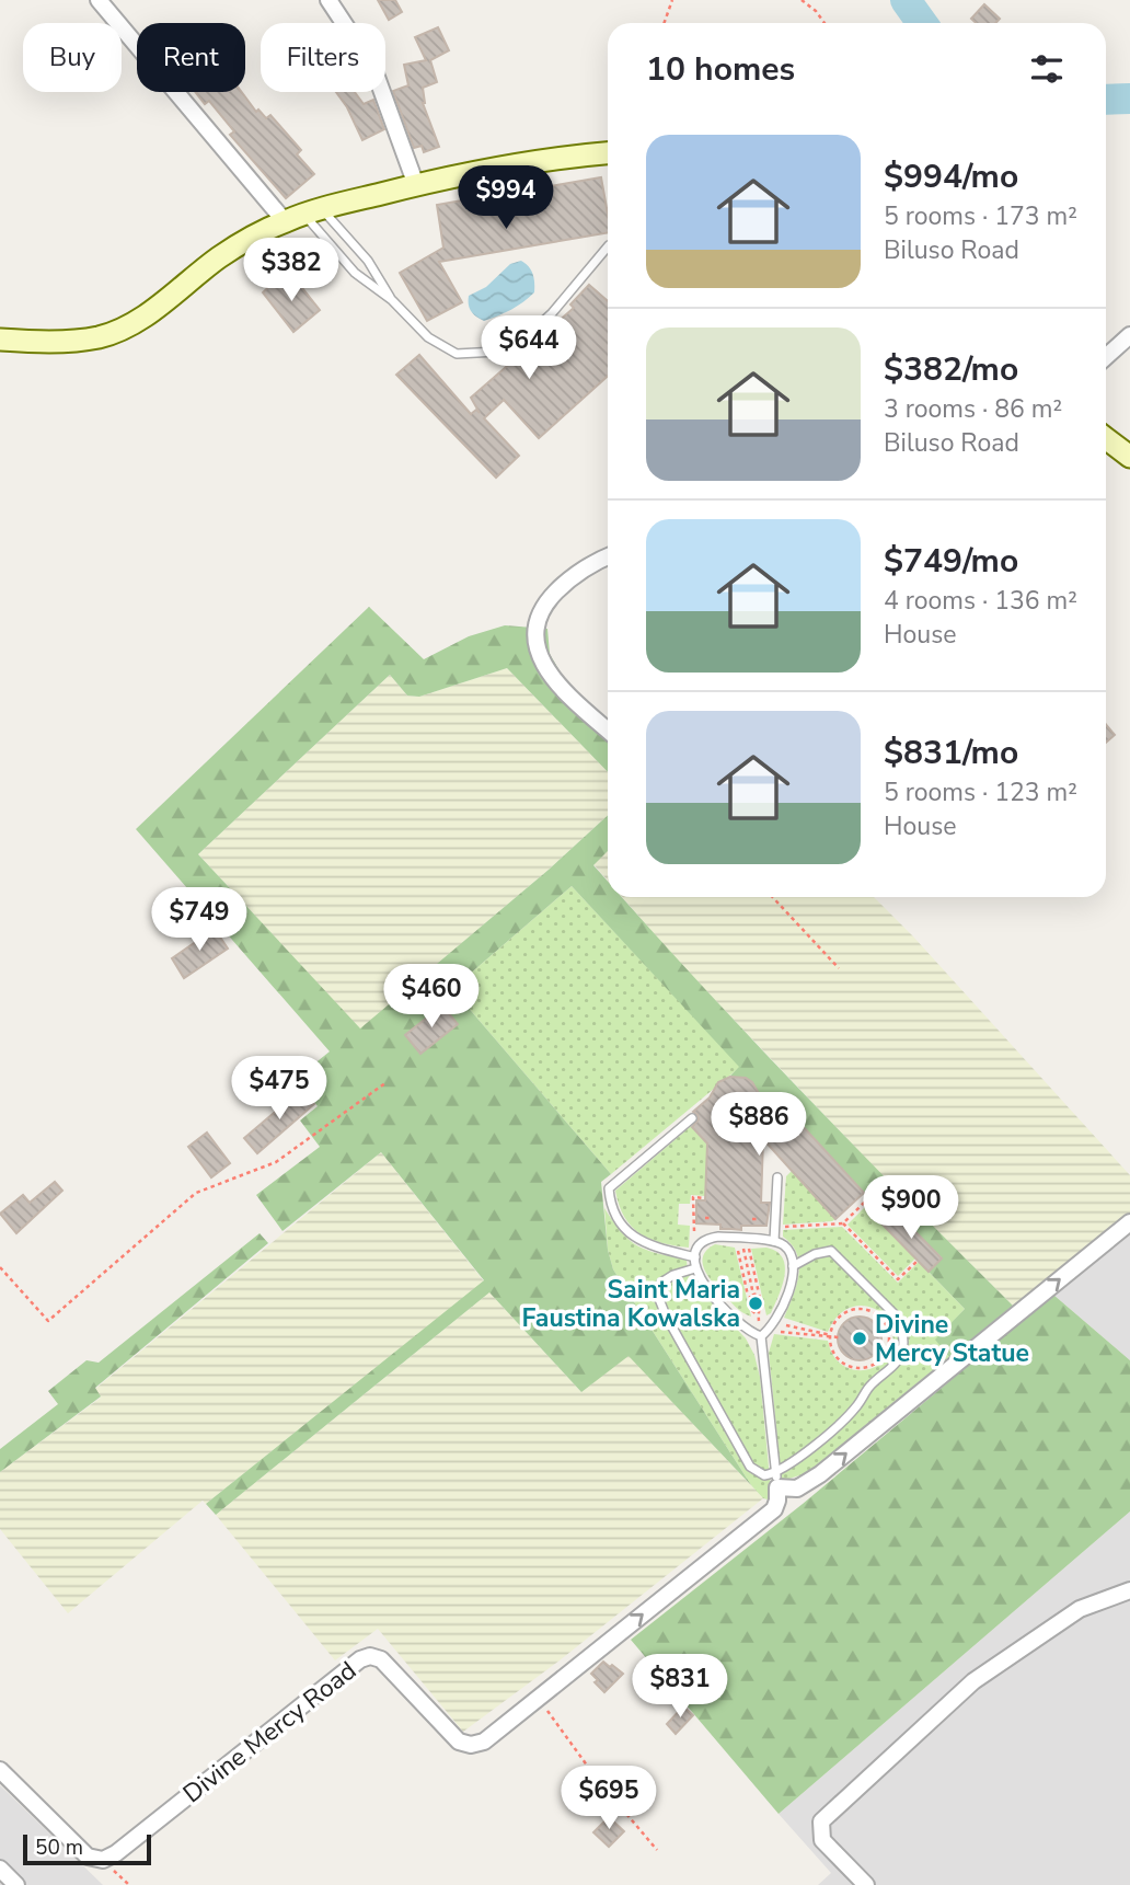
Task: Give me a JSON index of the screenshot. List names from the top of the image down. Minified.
{"streets":{"street":["Divine Mercy Road"]},"places":["Saint Maria Faustina Kowalska","Divine Mercy Statue"],"scale_bar":"50 m","page":{"chip":["Buy","Rent","Filters"],"heading":"10 homes","list":[{"name":"$994/mo","note":"5 rooms · 173 m² · Biluso Road"},{"name":"$382/mo","note":"3 rooms · 86 m² · Biluso Road"},{"name":"$749/mo","note":"4 rooms · 136 m² · House"},{"name":"$831/mo","note":"5 rooms · 123 m² · House"}],"price":["$994","$382","$644","$749","$460","$475","$886","$900","$831","$695"],"scale":"50 m"}}
